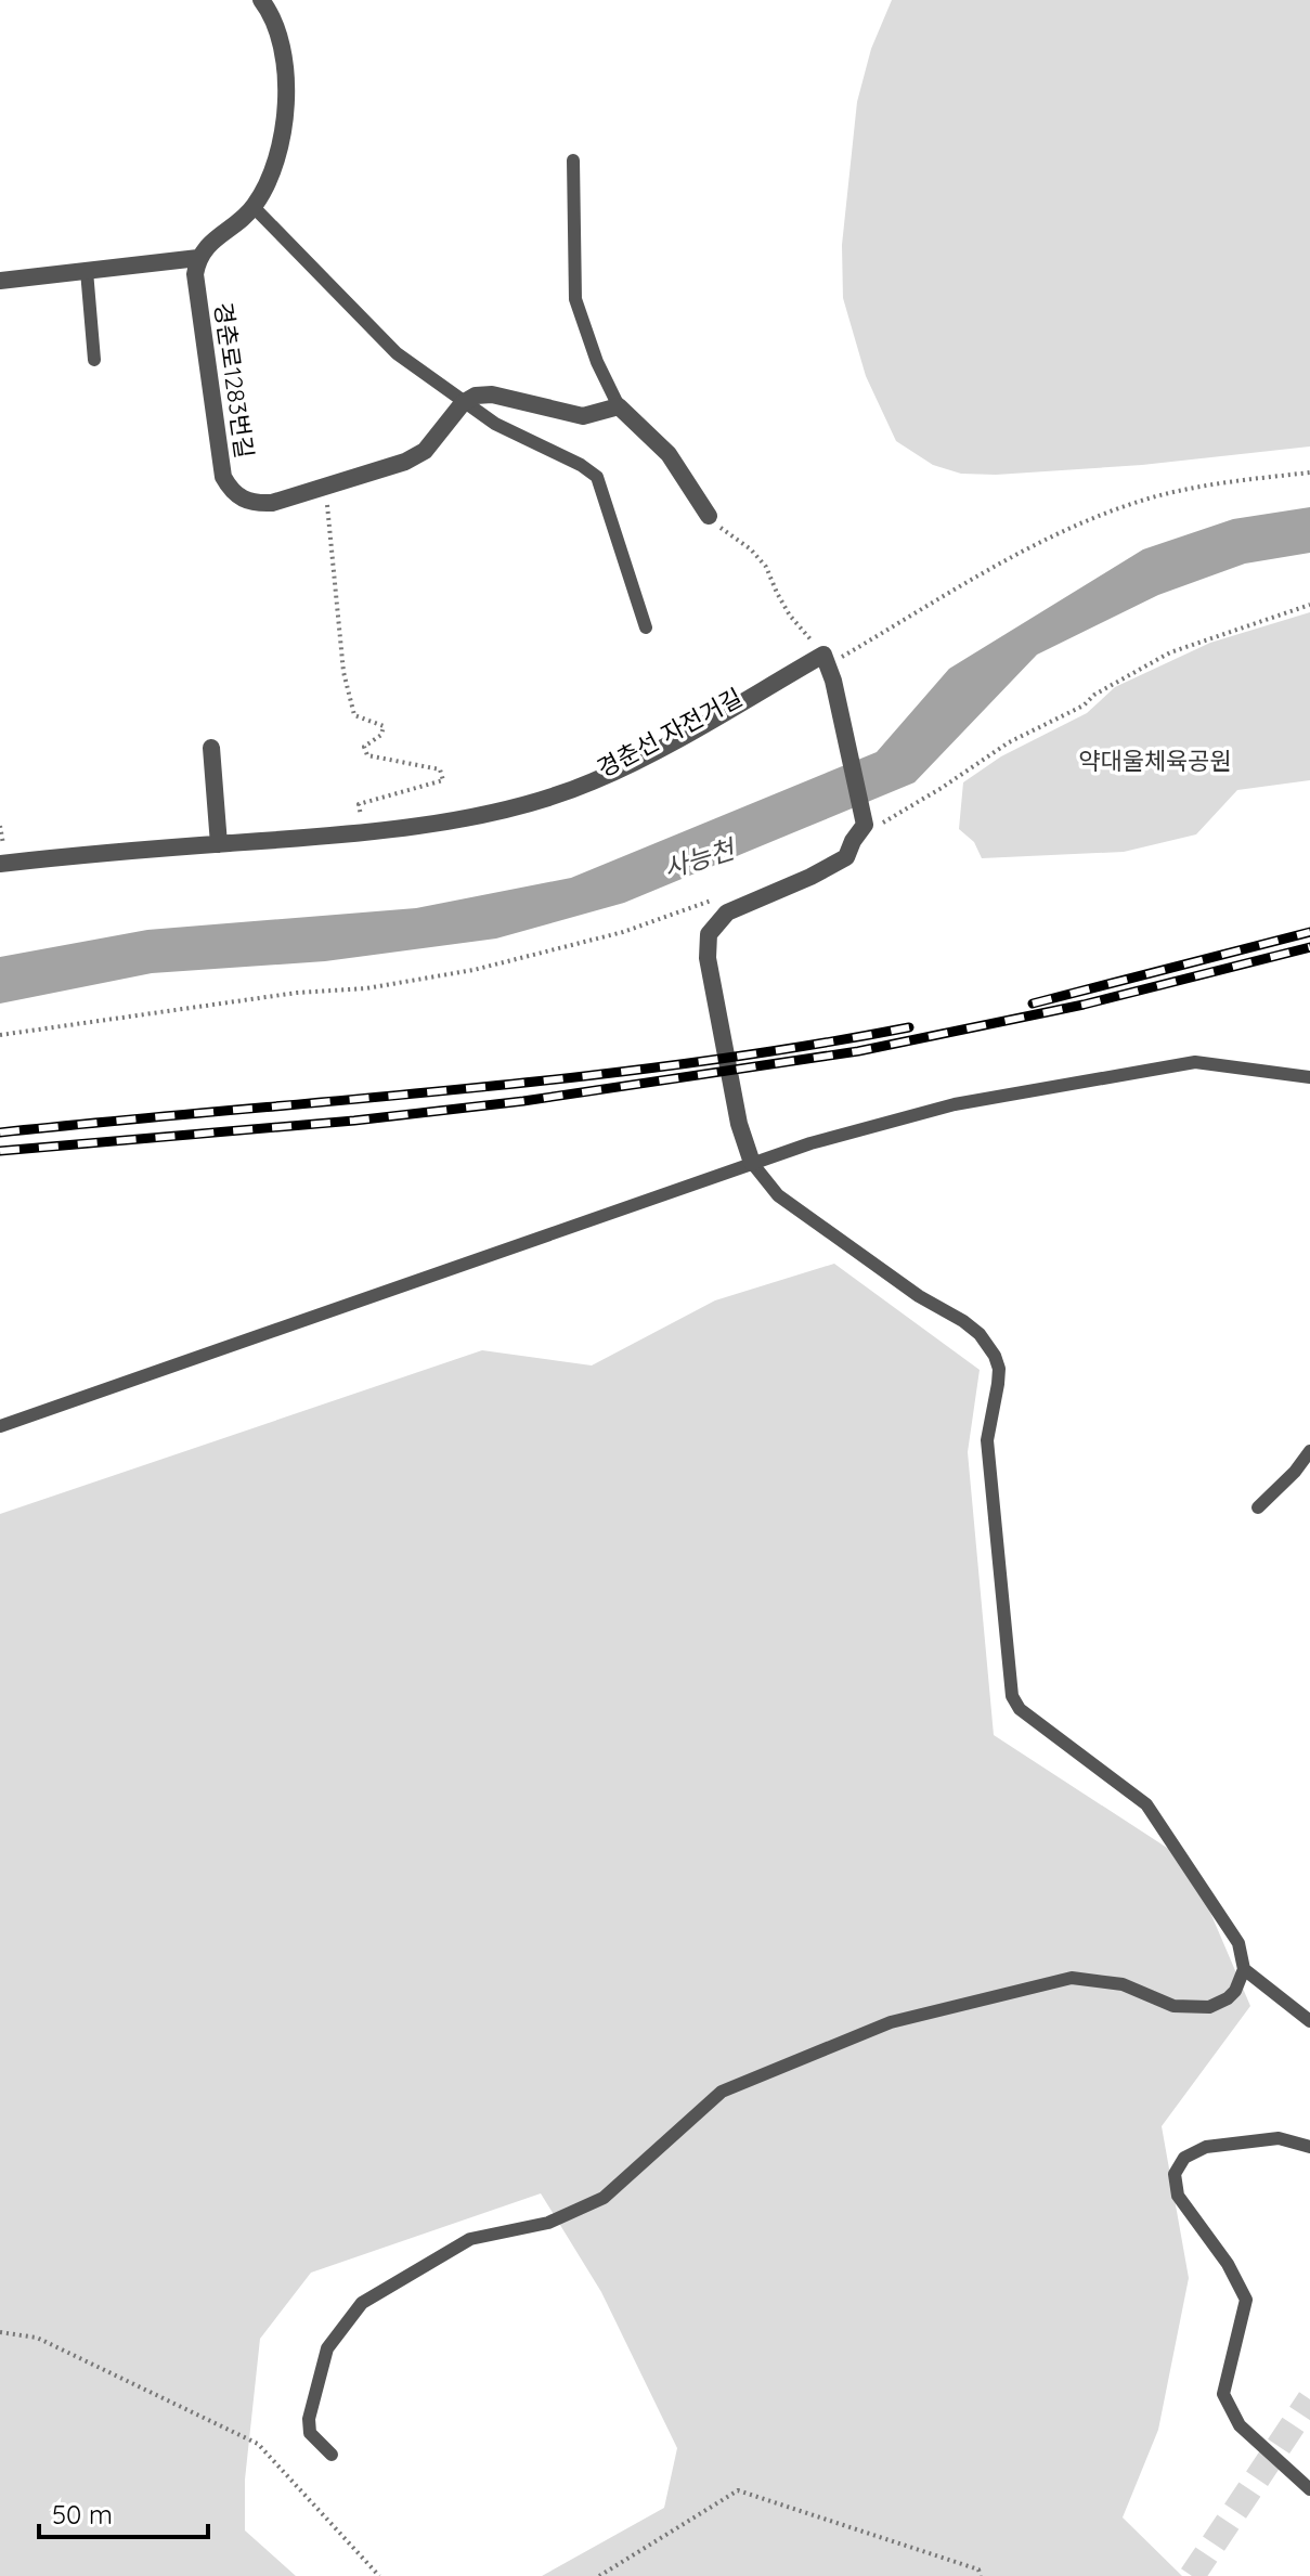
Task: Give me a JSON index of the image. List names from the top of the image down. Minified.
{"streets":{"street":["경춘로1283번길"]},"water":["사능천"],"parks":["약대울체육공원"],"scale_bar":"50 m"}
